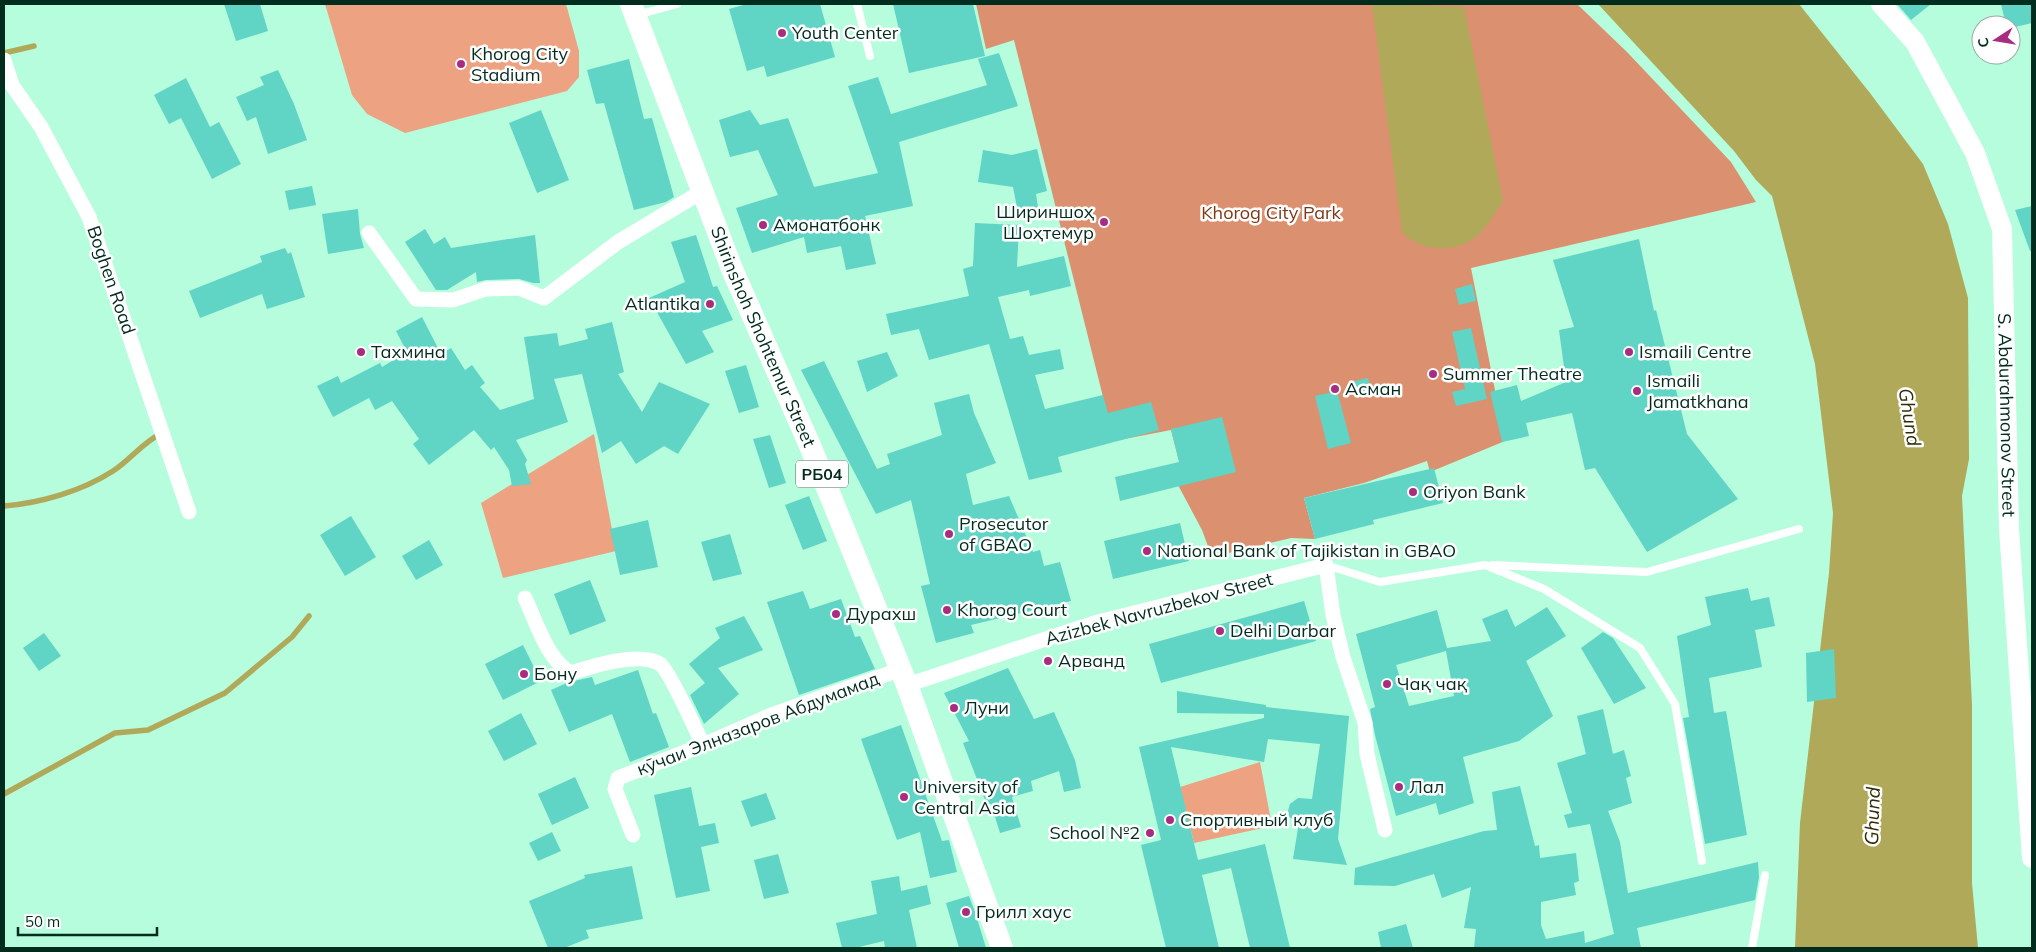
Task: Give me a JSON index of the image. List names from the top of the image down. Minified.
{"streets":{"main road":["Shirinshoh Shohtemur Street","РБ04"],"street":["Boghen Road","S. Abdurahmonov Street","Azizbek Navruzbekov Street","кӯчаи Элназаров Абдумамад"]},"crossings":[["Shirinshoh Shohtemur Street","Azizbek Navruzbekov Street"],["Shirinshoh Shohtemur Street","кӯчаи Элназаров Абдумамад"],["Azizbek Navruzbekov Street","кӯчаи Элназаров Абдумамад"]],"water":["Ghund"],"parks":["Khorog City Park"],"places":["Youth Center","Khorog City Stadium","Шириншоҳ Шоҳтемур","Амонатбонк","Atlantika","Тахмина","Ismaili Centre","Summer Theatre","Асман","Ismaili Jamatkhana","Oriyon Bank","Prosecutor of GBAO","National Bank of Tajikistan in GBAO","Khorog Court","Дурахш","Delhi Darbar","Арванд","Бону","Чақ чақ","Луни","Лал","University of Central Asia","Спортивный клуб","School №2","Грилл хаус"],"scale_bar":"50 m","north":"left"}
